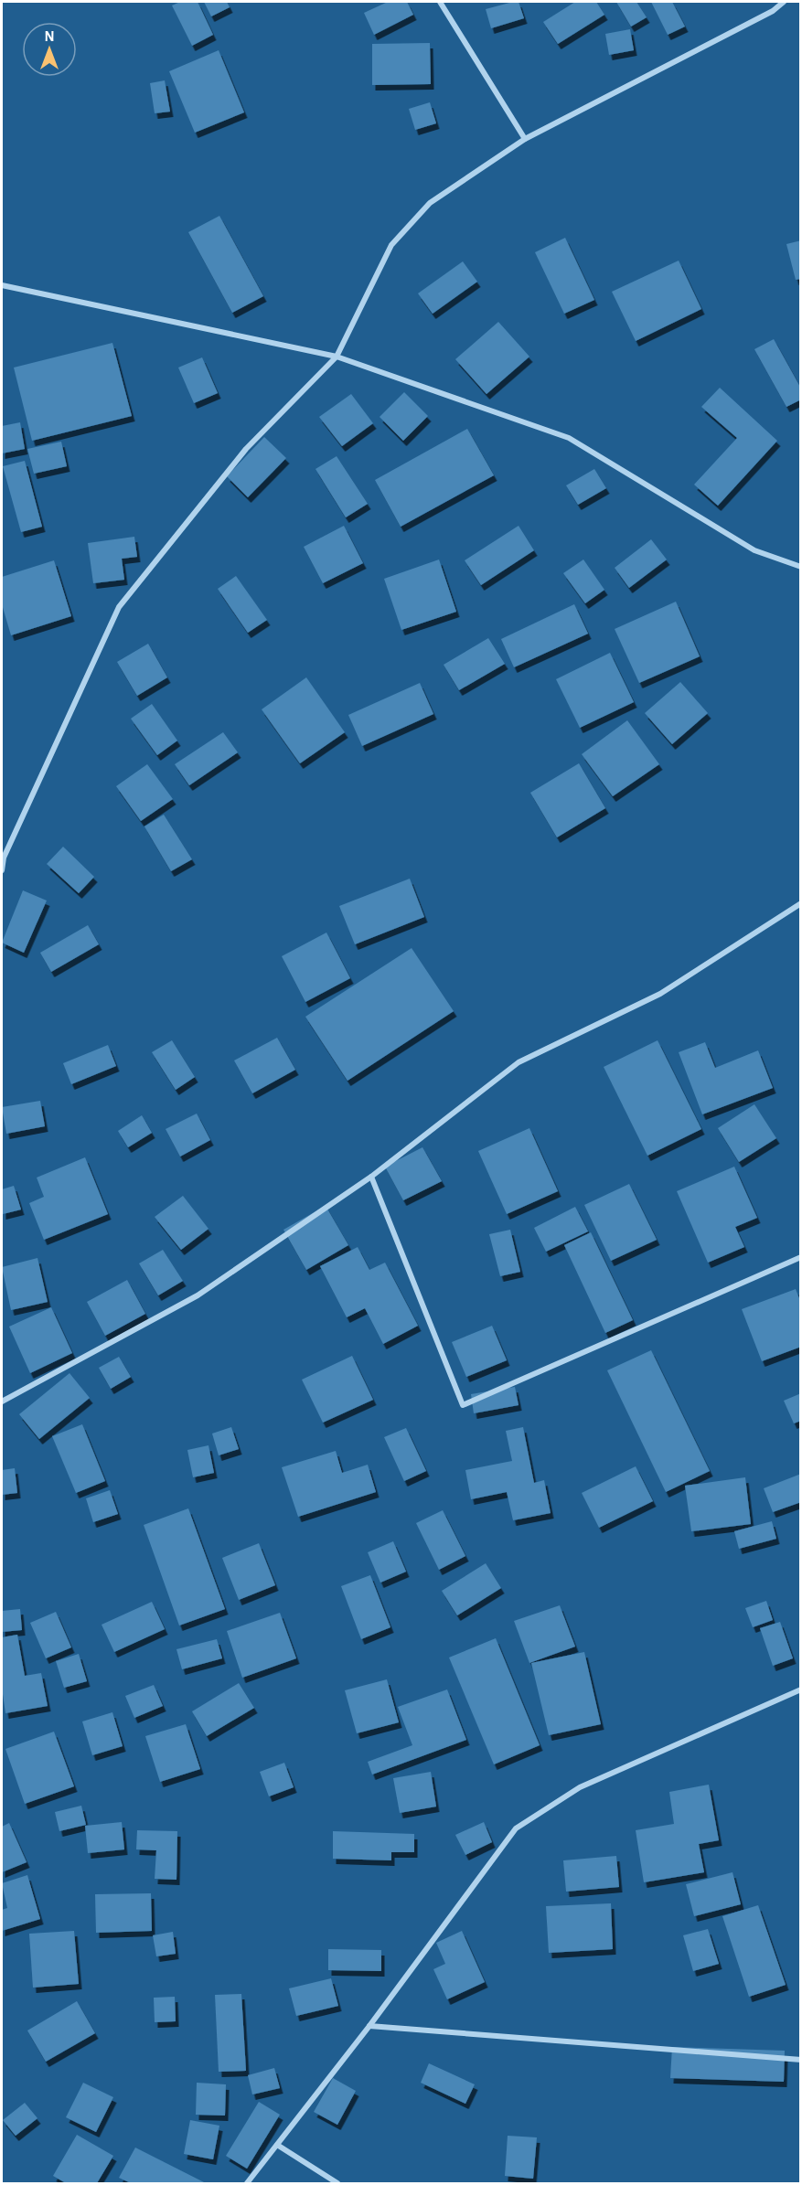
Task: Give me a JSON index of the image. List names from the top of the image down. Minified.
{"north":"top"}
